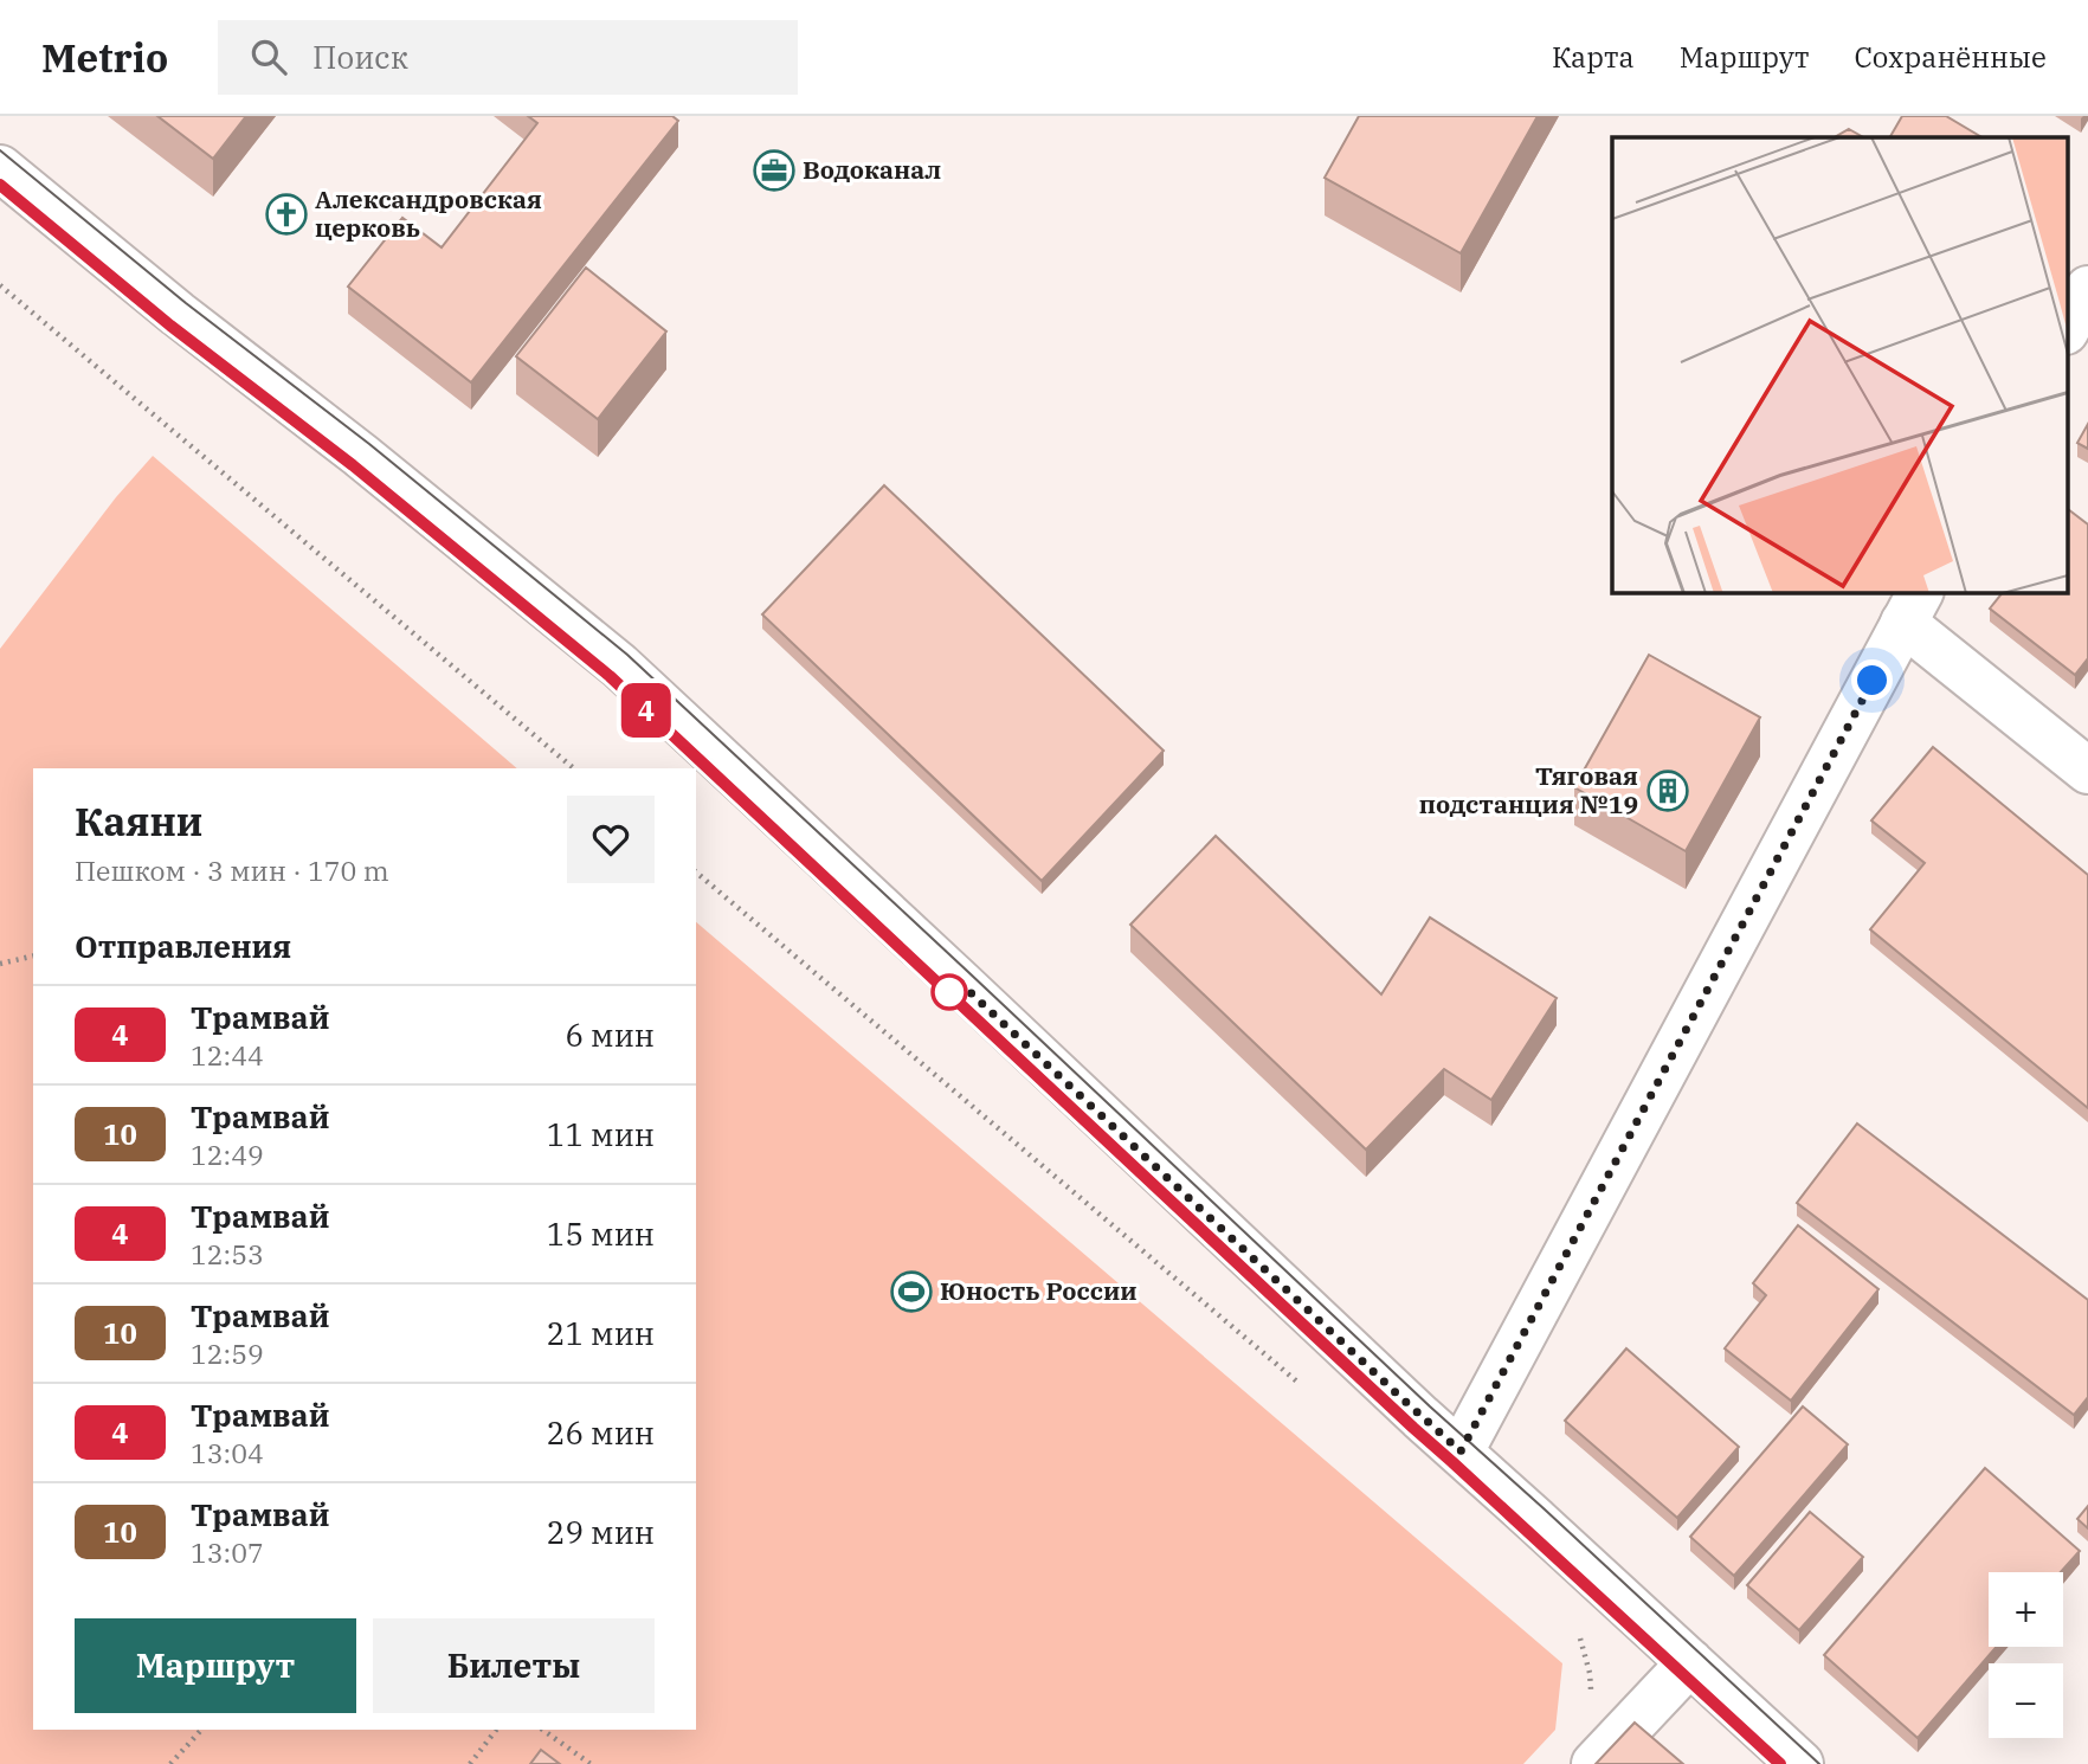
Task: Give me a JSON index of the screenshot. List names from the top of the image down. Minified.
{"places":{"office":["Водоканал"],"church":["Александровская церковь"],"building":["Тяговая подстанция №19"],"sports":["Юность России"]},"lines":["tram line 4"],"page":{"header":"Metrio","search":"Поиск","nav":["Карта","Маршрут","Сохранённые"],"on_map":"4","heading":[["Каяни","Пешком · 3 мин · 170 m"],"Отправления"],"list":[{"mark":"4","name":"Трамвай","note":"12:44","value":"6 мин"},{"mark":"10","name":"Трамвай","note":"12:49","value":"11 мин"},{"mark":"4","name":"Трамвай","note":"12:53","value":"15 мин"},{"mark":"10","name":"Трамвай","note":"12:59","value":"21 мин"},{"mark":"4","name":"Трамвай","note":"13:04","value":"26 мин"},{"mark":"10","name":"Трамвай","note":"13:07","value":"29 мин"}],"map_buttons":["+","−"],"buttons":["Маршрут","Билеты"]}}
